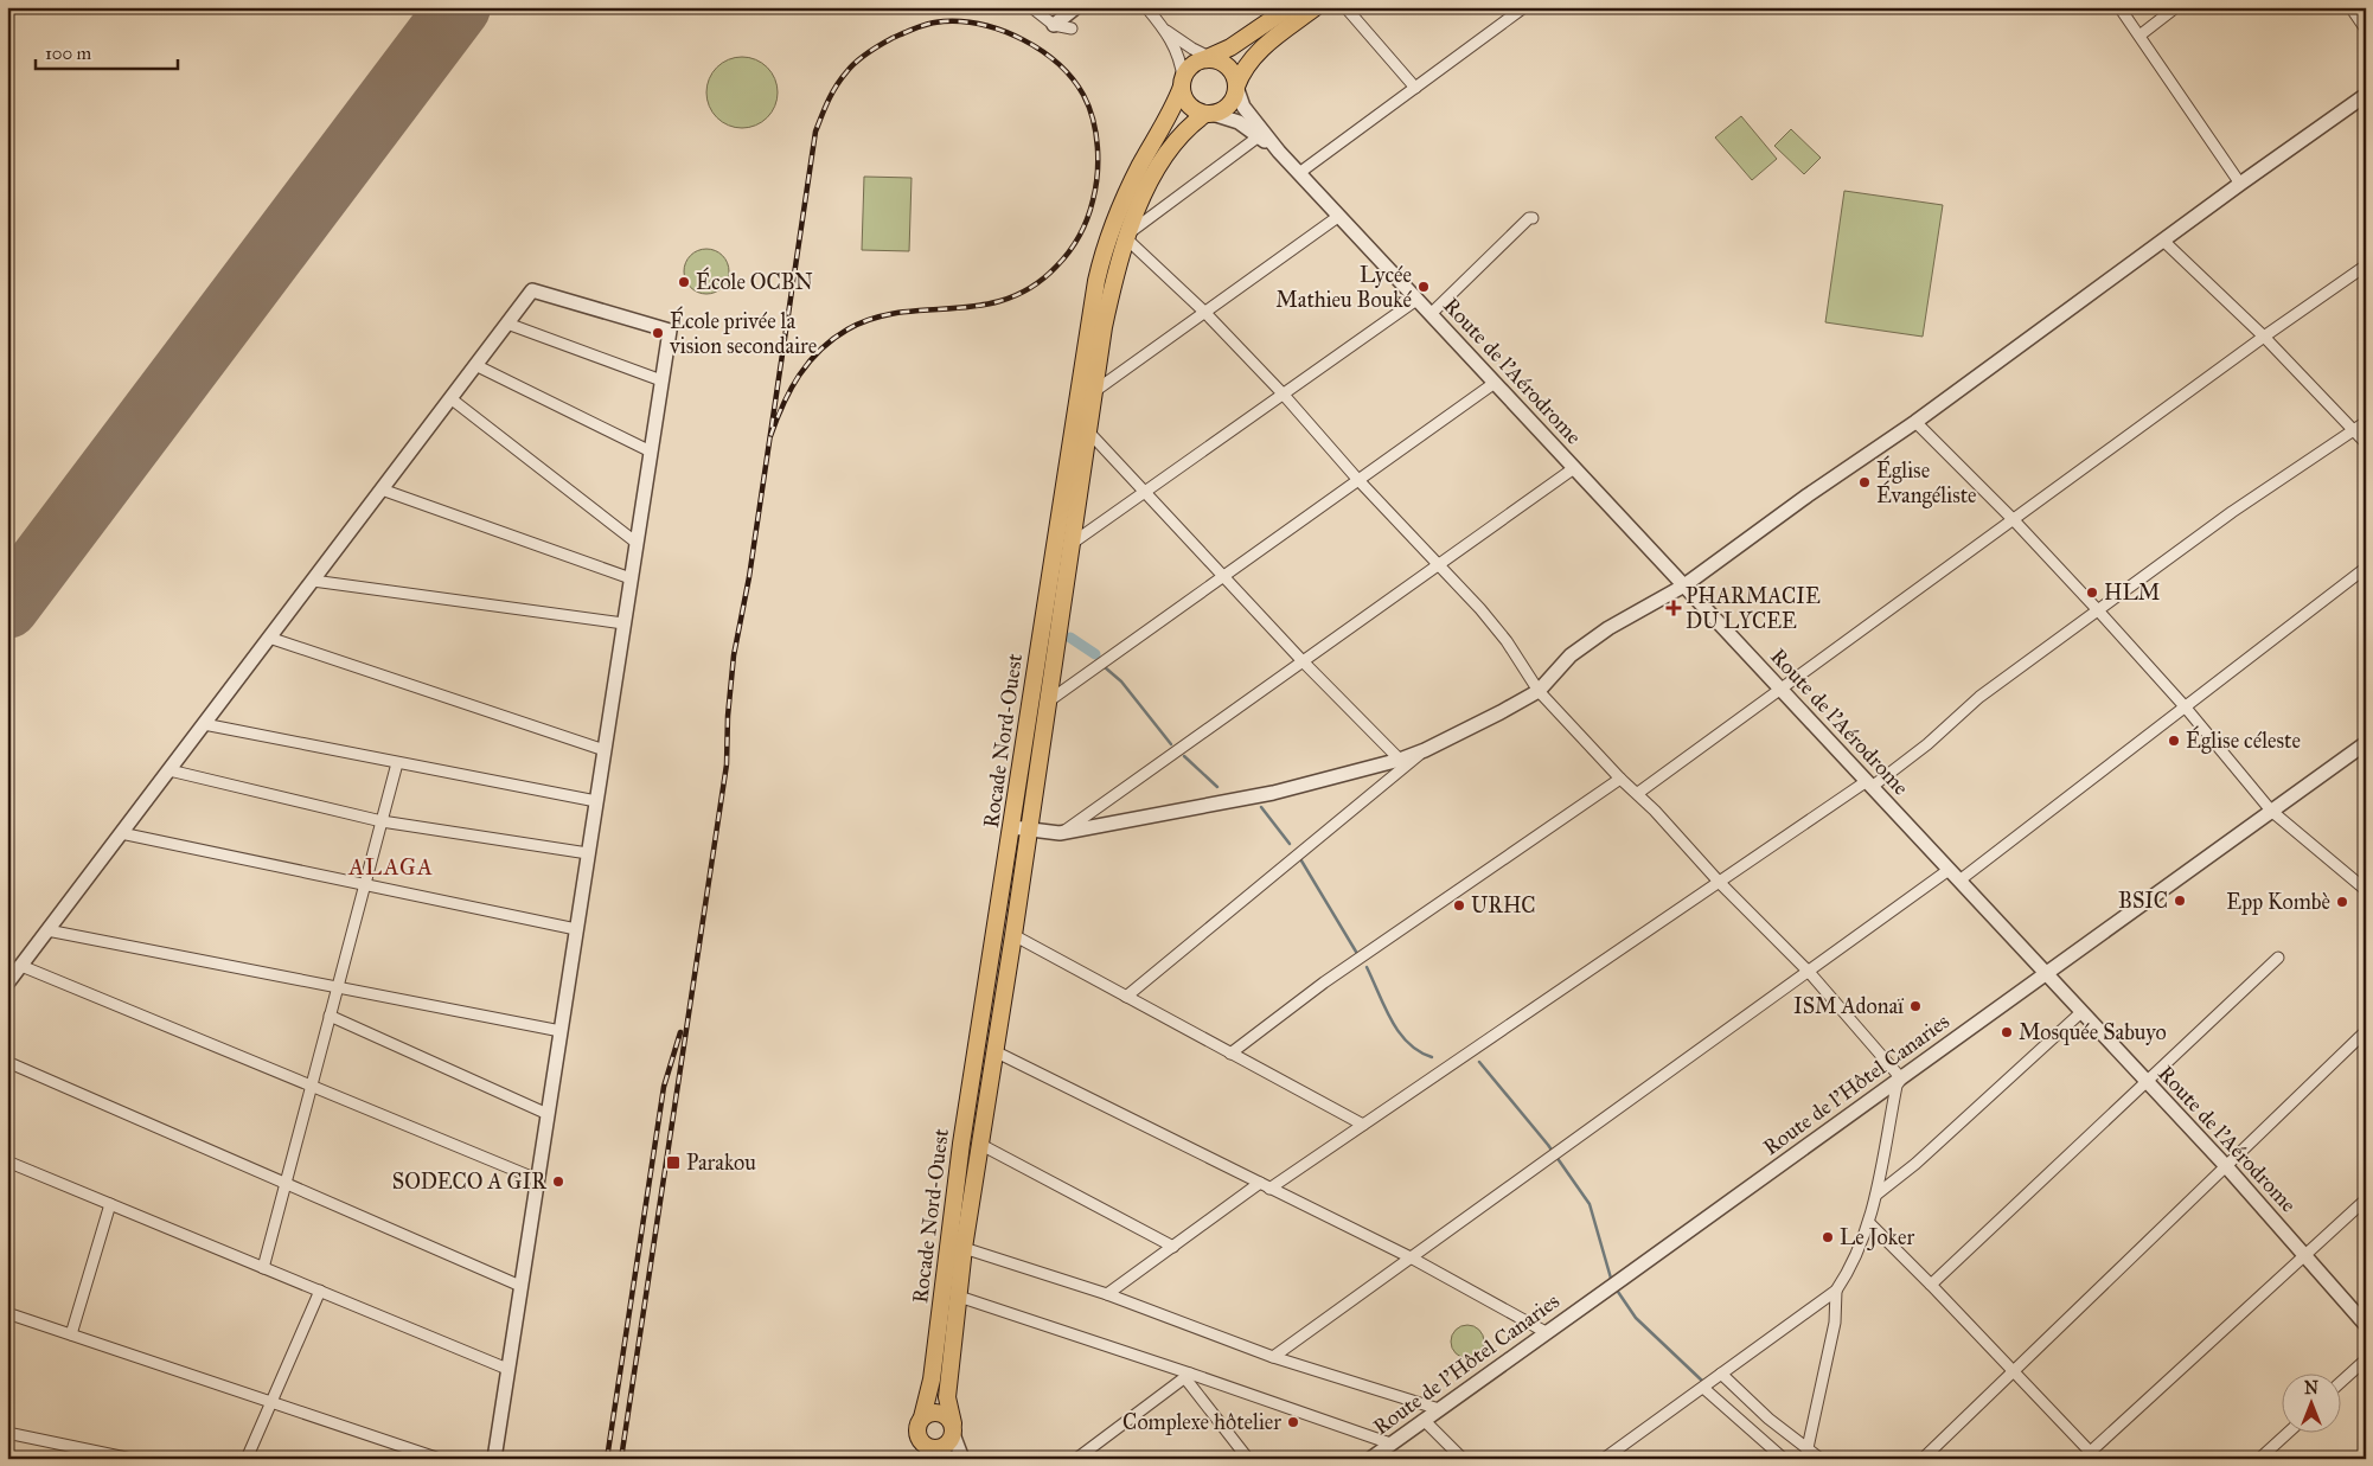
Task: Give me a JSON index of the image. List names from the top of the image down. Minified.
{"streets":{"main road":["Rocade Nord-Ouest"],"street":["Route de l'Aérodrome","Route de l'Hôtel Canaries"]},"crossings":[["Route de l'Aérodrome","Rocade Nord-Ouest"],["Route de l'Aérodrome","Route de l'Hôtel Canaries"]],"districts":["ALAGA"],"places":{"other":["École OCBN","Lycée Mathieu Bouké","École privée la vision secondaire","Église Évangéliste","HLM","Église céleste","BSIC","Epp Kombè","URHC","ISM Adonaï","Mosquée Sabuyo","SODECO A GIR","Le Joker","Complexe hôtelier"],"health":["PHARMACIE DU LYCEE"],"transit":["Parakou"]},"scale_bar":"100 m","north":"top"}
